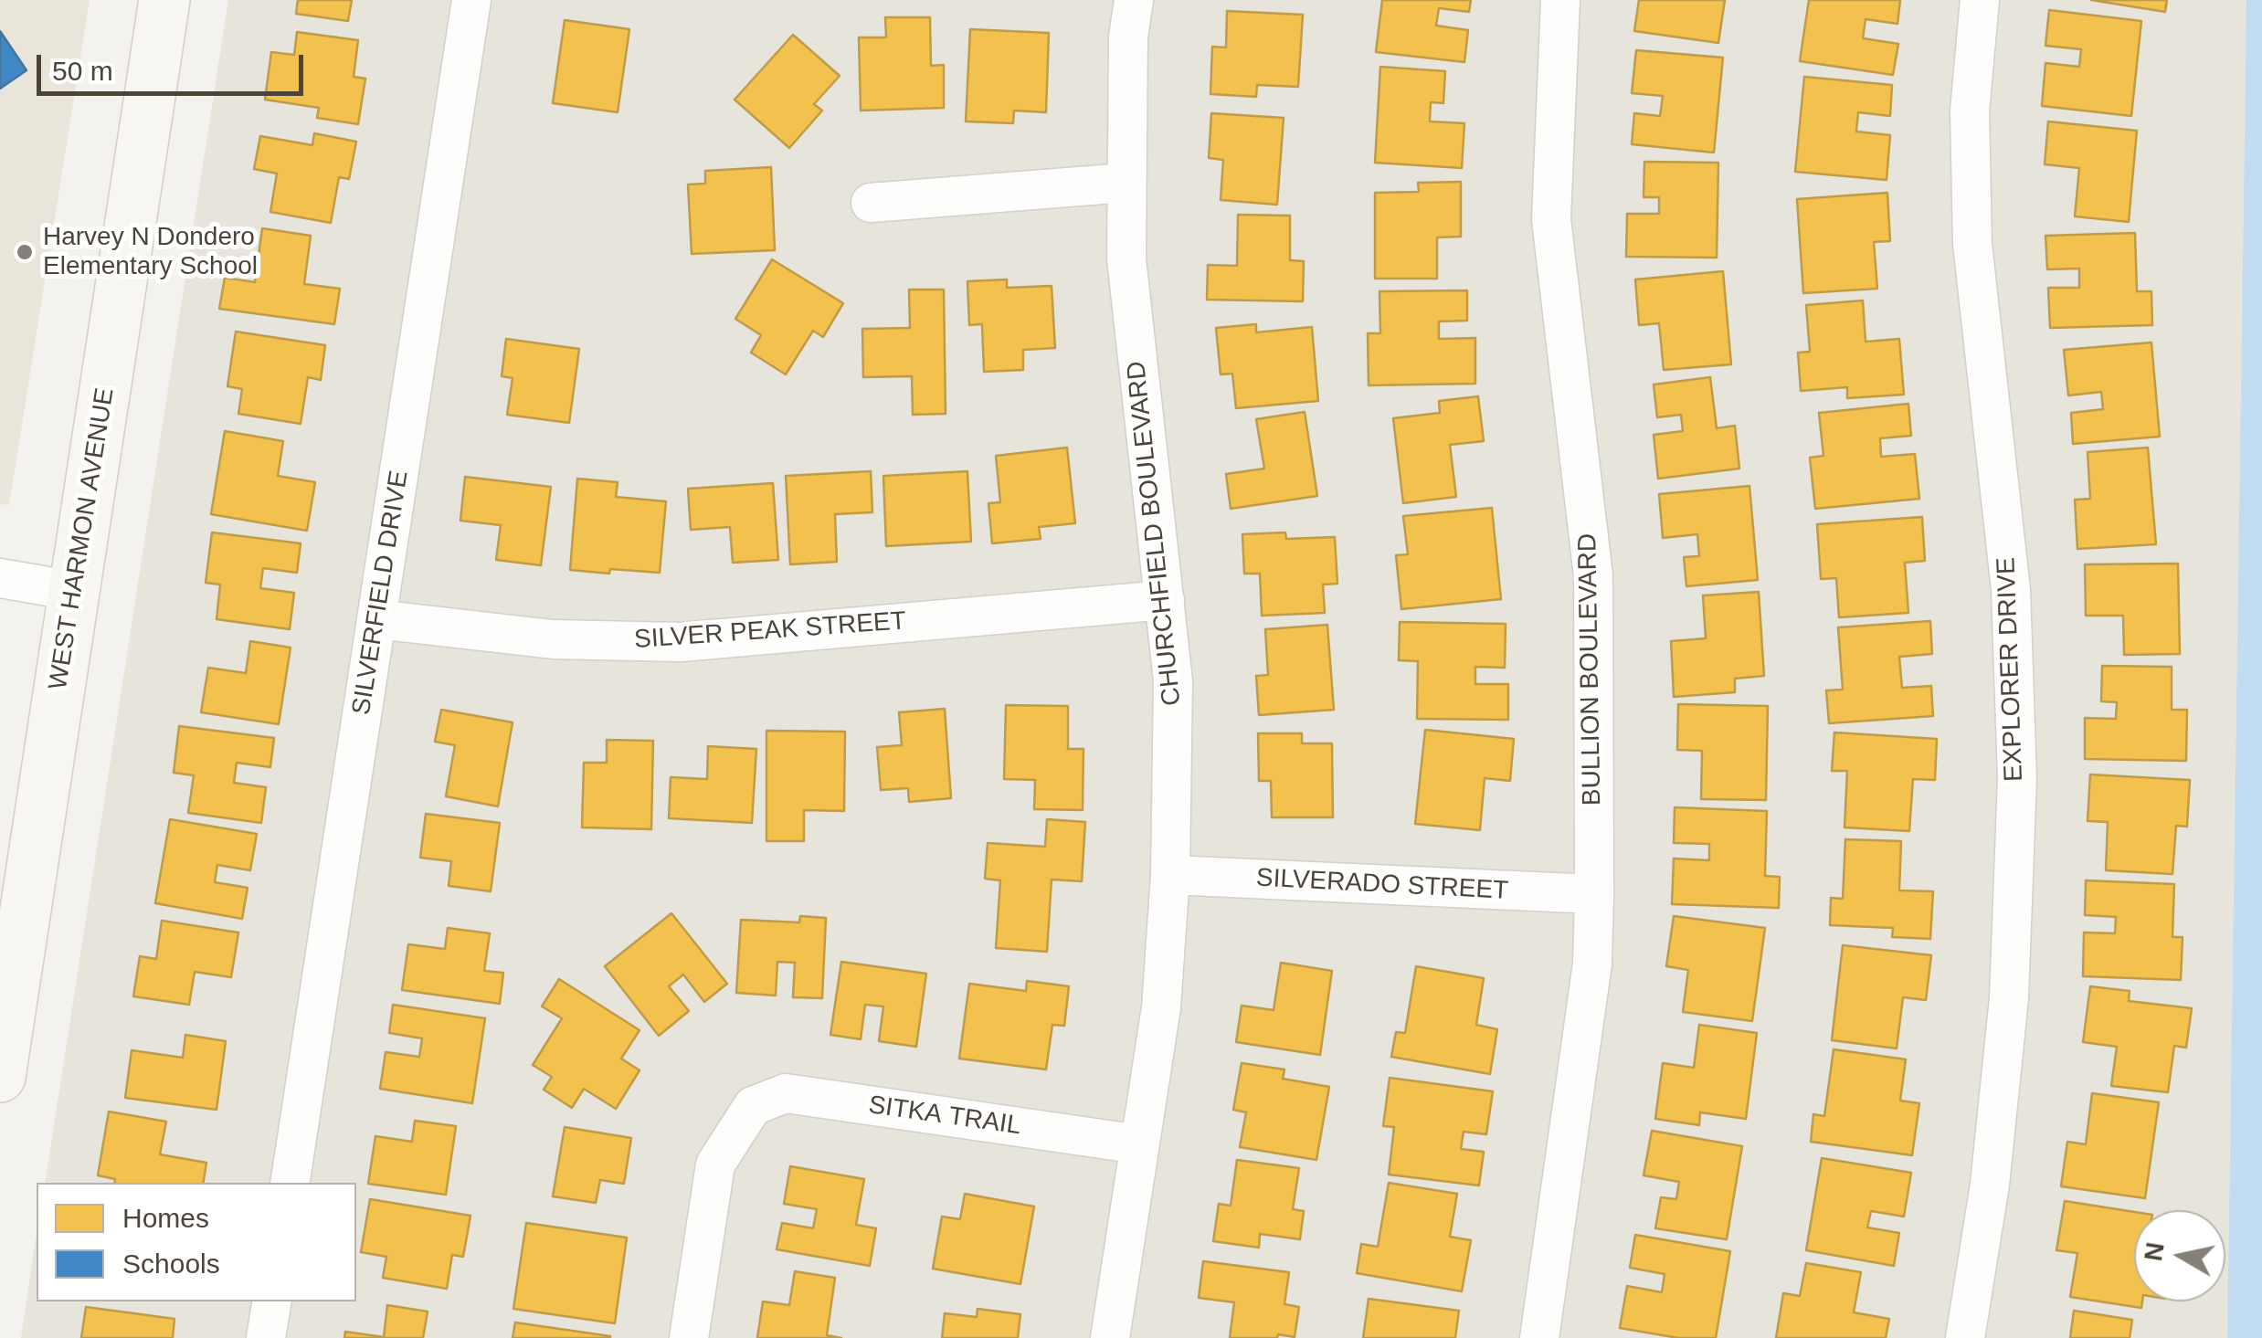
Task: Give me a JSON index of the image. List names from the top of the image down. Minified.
{"streets":{"main road":["WEST HARMON AVENUE"],"street":["CHURCHFIELD BOULEVARD","SILVERFIELD DRIVE","SILVER PEAK STREET","BULLION BOULEVARD","EXPLORER DRIVE","SILVERADO STREET","SITKA TRAIL"]},"crossings":[["CHURCHFIELD BOULEVARD","SILVER PEAK STREET"],["CHURCHFIELD BOULEVARD","SILVERADO STREET"],["CHURCHFIELD BOULEVARD","SITKA TRAIL"],["SILVERFIELD DRIVE","SILVER PEAK STREET"],["BULLION BOULEVARD","SILVERADO STREET"]],"places":["Harvey N Dondero Elementary School"],"legend":["Homes","Schools"],"scale_bar":"50 m","north":"left"}
